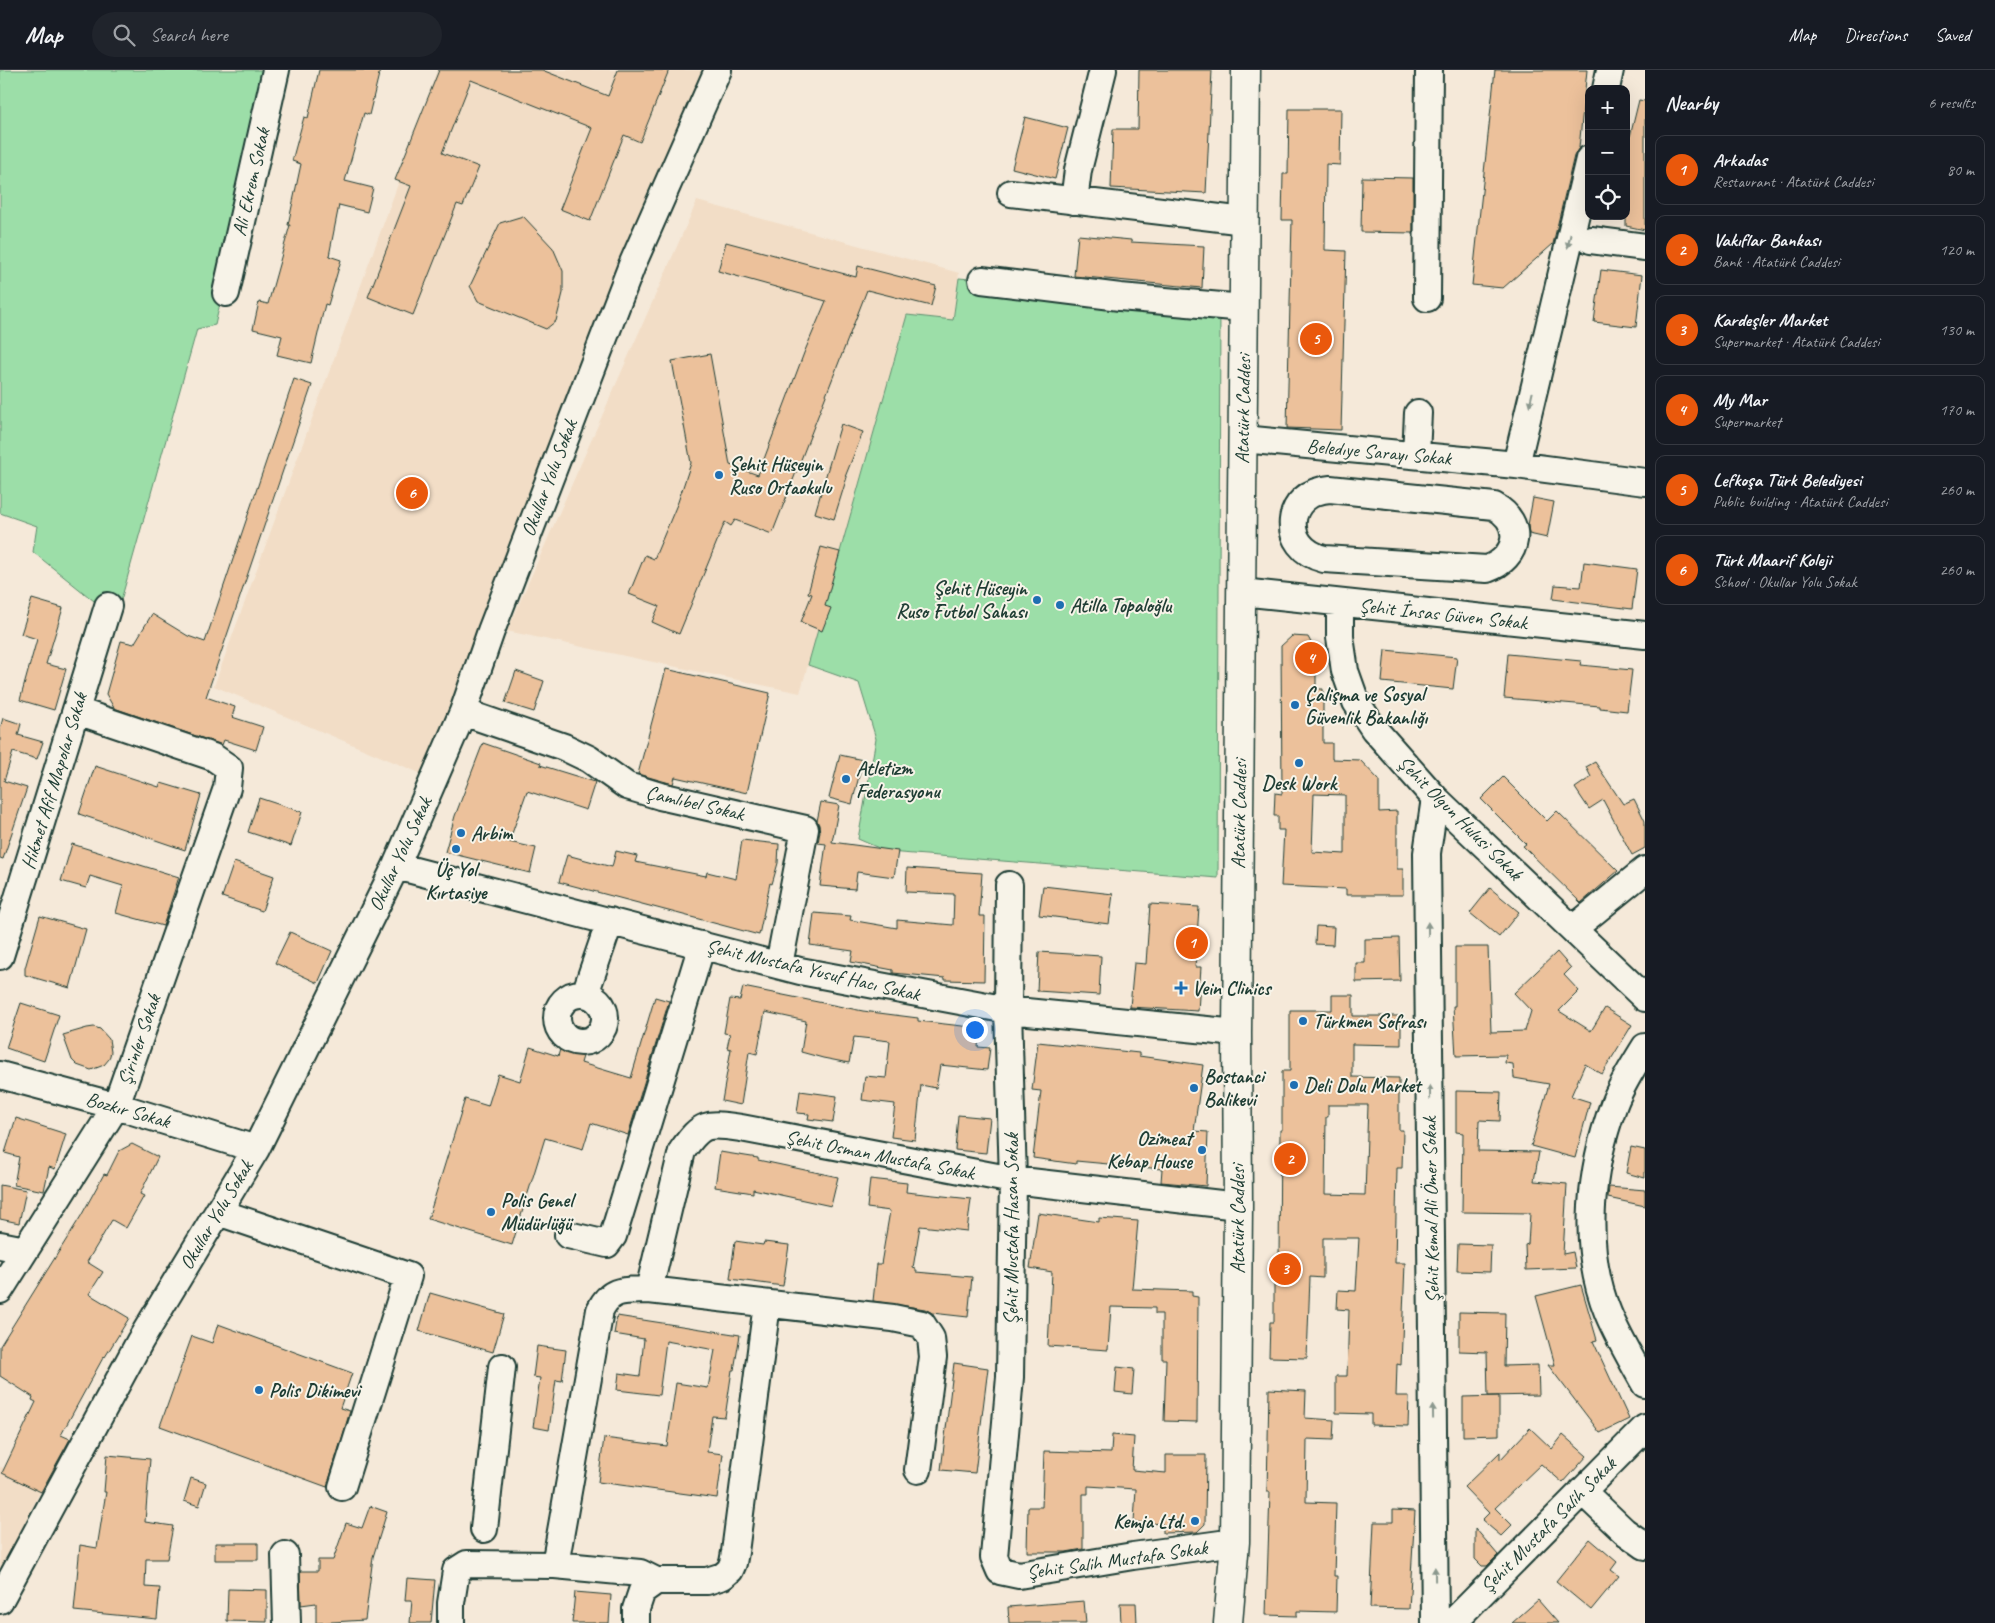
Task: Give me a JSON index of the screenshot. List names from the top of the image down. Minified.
{"streets":{"main road":["Atatürk Caddesi"],"street":["Ali Ekrem Sokak","Beledıye Sarayı Sokak","Okullar Yolu Sokak","Şehit İnsas Güven Sokak","Hikmet Afif Mapolar Sokak","Çamlıbel Sokak","Şehit Olgun Hulusi Sokak","Şehit Mustafa Yusuf Hacı Sokak","Şirinler Sokak","Bozkır Sokak","Şehit Osman Mustafa Sokak","Şehit Kemal Ali Ömer Sokak","Şehit Mustafa Hasan Sokak","Şehit Mustafa Salih Sokak","Şehit Salih Mustafa Sokak"]},"crossings":[["Atatürk Caddesi","Beledıye Sarayı Sokak"],["Atatürk Caddesi","Şehit İnsas Güven Sokak"],["Atatürk Caddesi","Şehit Mustafa Yusuf Hacı Sokak"],["Atatürk Caddesi","Şehit Osman Mustafa Sokak"],["Atatürk Caddesi","Şehit Salih Mustafa Sokak"],["Okullar Yolu Sokak","Çamlıbel Sokak"],["Okullar Yolu Sokak","Şehit Mustafa Yusuf Hacı Sokak"],["Okullar Yolu Sokak","Bozkır Sokak"],["Şehit İnsas Güven Sokak","Şehit Olgun Hulusi Sokak"],["Hikmet Afif Mapolar Sokak","Şirinler Sokak"],["Çamlıbel Sokak","Şehit Mustafa Yusuf Hacı Sokak"],["Şehit Olgun Hulusi Sokak","Şehit Kemal Ali Ömer Sokak"],["Şehit Mustafa Yusuf Hacı Sokak","Şehit Mustafa Hasan Sokak"],["Şirinler Sokak","Bozkır Sokak"],["Şehit Osman Mustafa Sokak","Şehit Mustafa Hasan Sokak"],["Şehit Mustafa Hasan Sokak","Şehit Salih Mustafa Sokak"]],"places":{"other":["Şehit Hüseyin Ruso Ortaokulu","Şehit Hüseyin Ruso Futbol Sahası","Atilla Topaloğlu","Çalişma ve Sosyal Güvenlik Bakanlığı","Desk Work","Atletizm Federasyonu","Arbim","Üç Yol Kırtasiye","Türkmen Sofrası","Deli Dolu Market","Bostanci Balikevi","Ozimeat Kebap House","Polis Genel Müdürlüğü","Polis Dikimevi","Kemja Ltd."],"health":["Vein Clinics"]},"page":{"header":"Map","search":"Search here","nav":["Map","Directions","Saved"],"heading":["Nearby","6 results"],"map_buttons":["+","−"],"list":[{"mark":"1","name":"Arkadas","note":"Restaurant · Atatürk Caddesi","value":"80 m"},{"mark":"2","name":"Vakıflar Bankası","note":"Bank · Atatürk Caddesi","value":"120 m"},{"mark":"3","name":"Kardeşler Market","note":"Supermarket · Atatürk Caddesi","value":"130 m"},{"mark":"4","name":"My Mar","note":"Supermarket","value":"170 m"},{"mark":"5","name":"Lefkoşa Türk Belediyesi","note":"Public building · Atatürk Caddesi","value":"260 m"},{"mark":"6","name":"Türk Maarif Koleji","note":"School · Okullar Yolu Sokak","value":"260 m"}],"pins":["5","6","4","1","2","3"]}}
